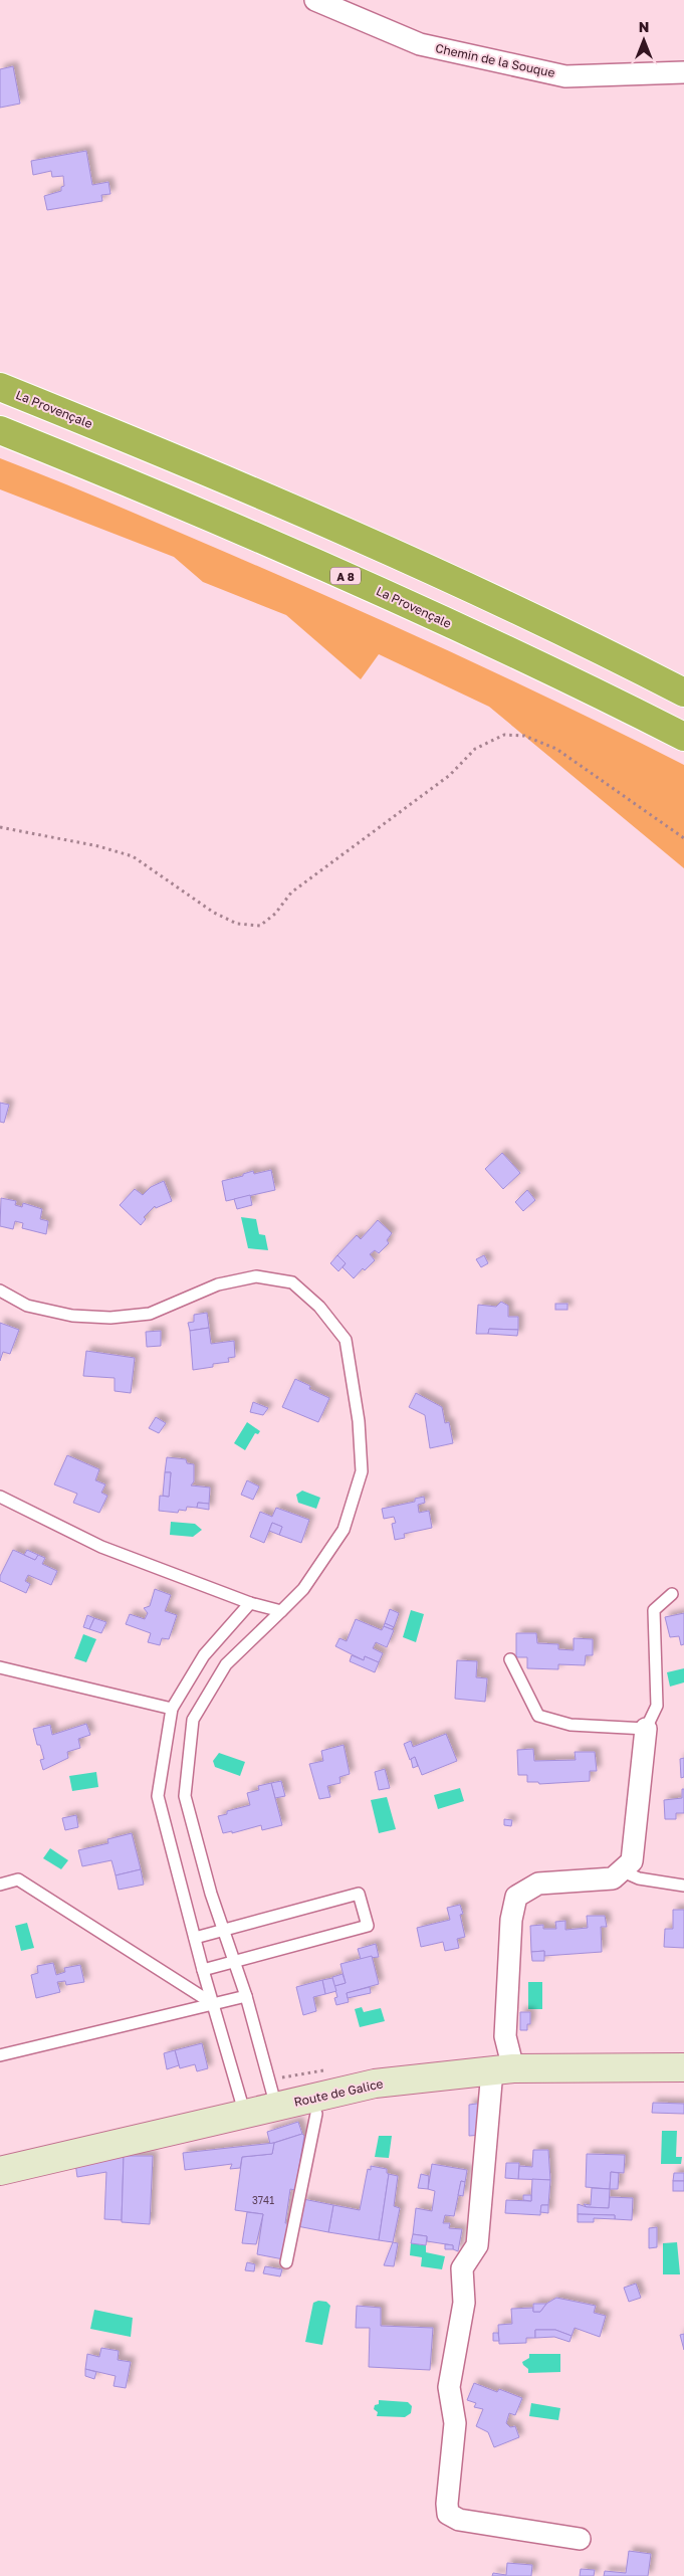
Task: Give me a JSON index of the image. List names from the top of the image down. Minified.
{"streets":{"highway":["La Provençale","A 8"],"main road":["Route de Galice"],"street":["Chemin de la Souque"]},"house_numbers":["3741"],"north":"top"}
